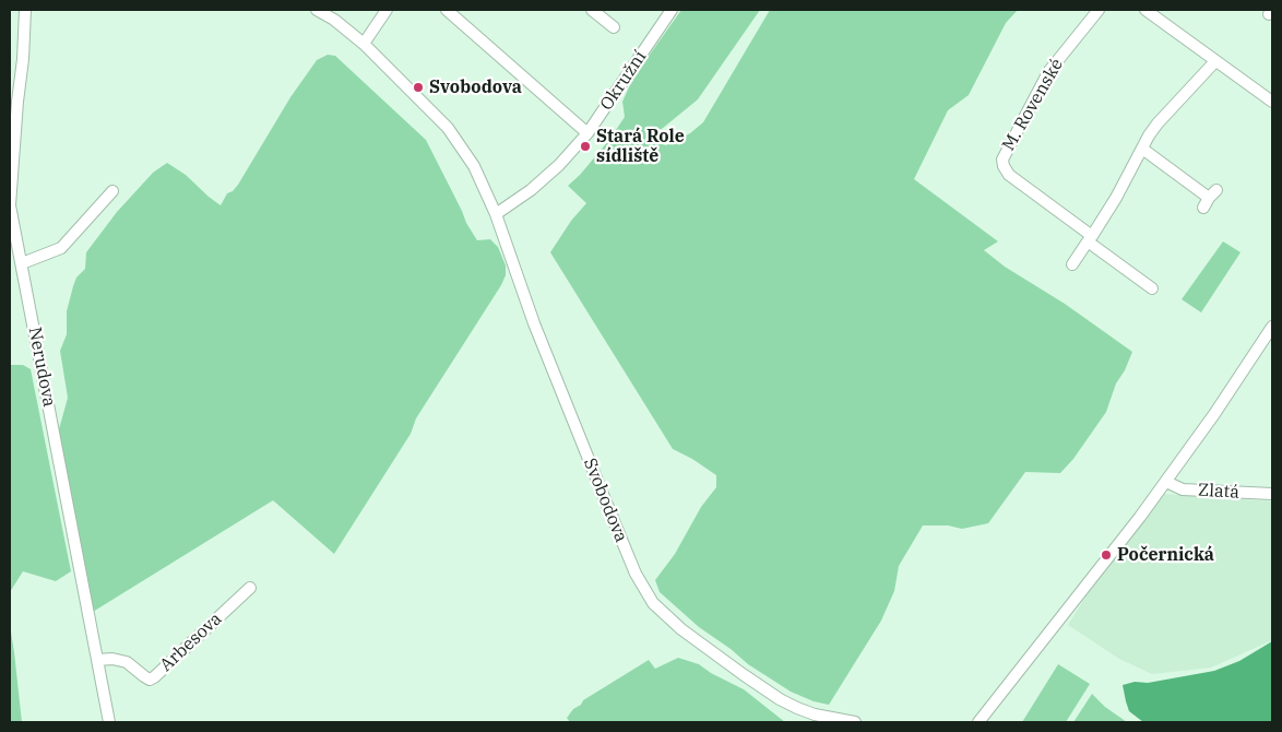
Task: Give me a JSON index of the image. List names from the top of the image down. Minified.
{"streets":{"street":["Okružní","M. Rovenské","Nerudova","Zlatá","Svobodova","Arbesova"]},"crossings":[["Okružní","Svobodova"],["Nerudova","Arbesova"]],"places":["Svobodova","Stará Role sídliště","Počernická"]}
